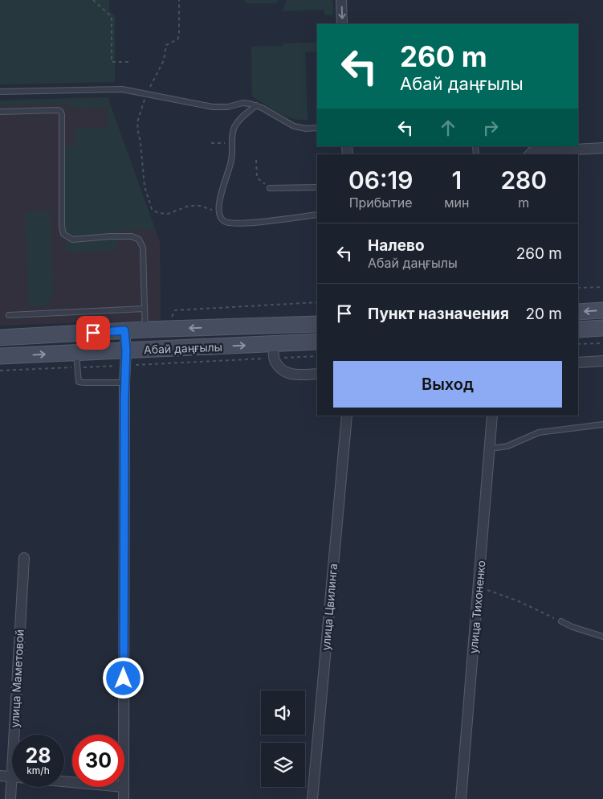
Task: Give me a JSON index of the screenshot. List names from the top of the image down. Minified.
{"streets":{"street":["Абай даңғылы","улица Цвилинга","улица Тихоненко","улица Маметовой"]},"page":{"turn":["260 m","Абай даңғылы"],"eta":["06:19","Прибытие","1","мин","280","m"],"list":[{"name":"Налево","note":"Абай даңғылы","value":"260 m"},{"name":"Пункт назначения","value":"20 m"}],"buttons":"Выход","speed":"28 km/h","limit":"30"}}
